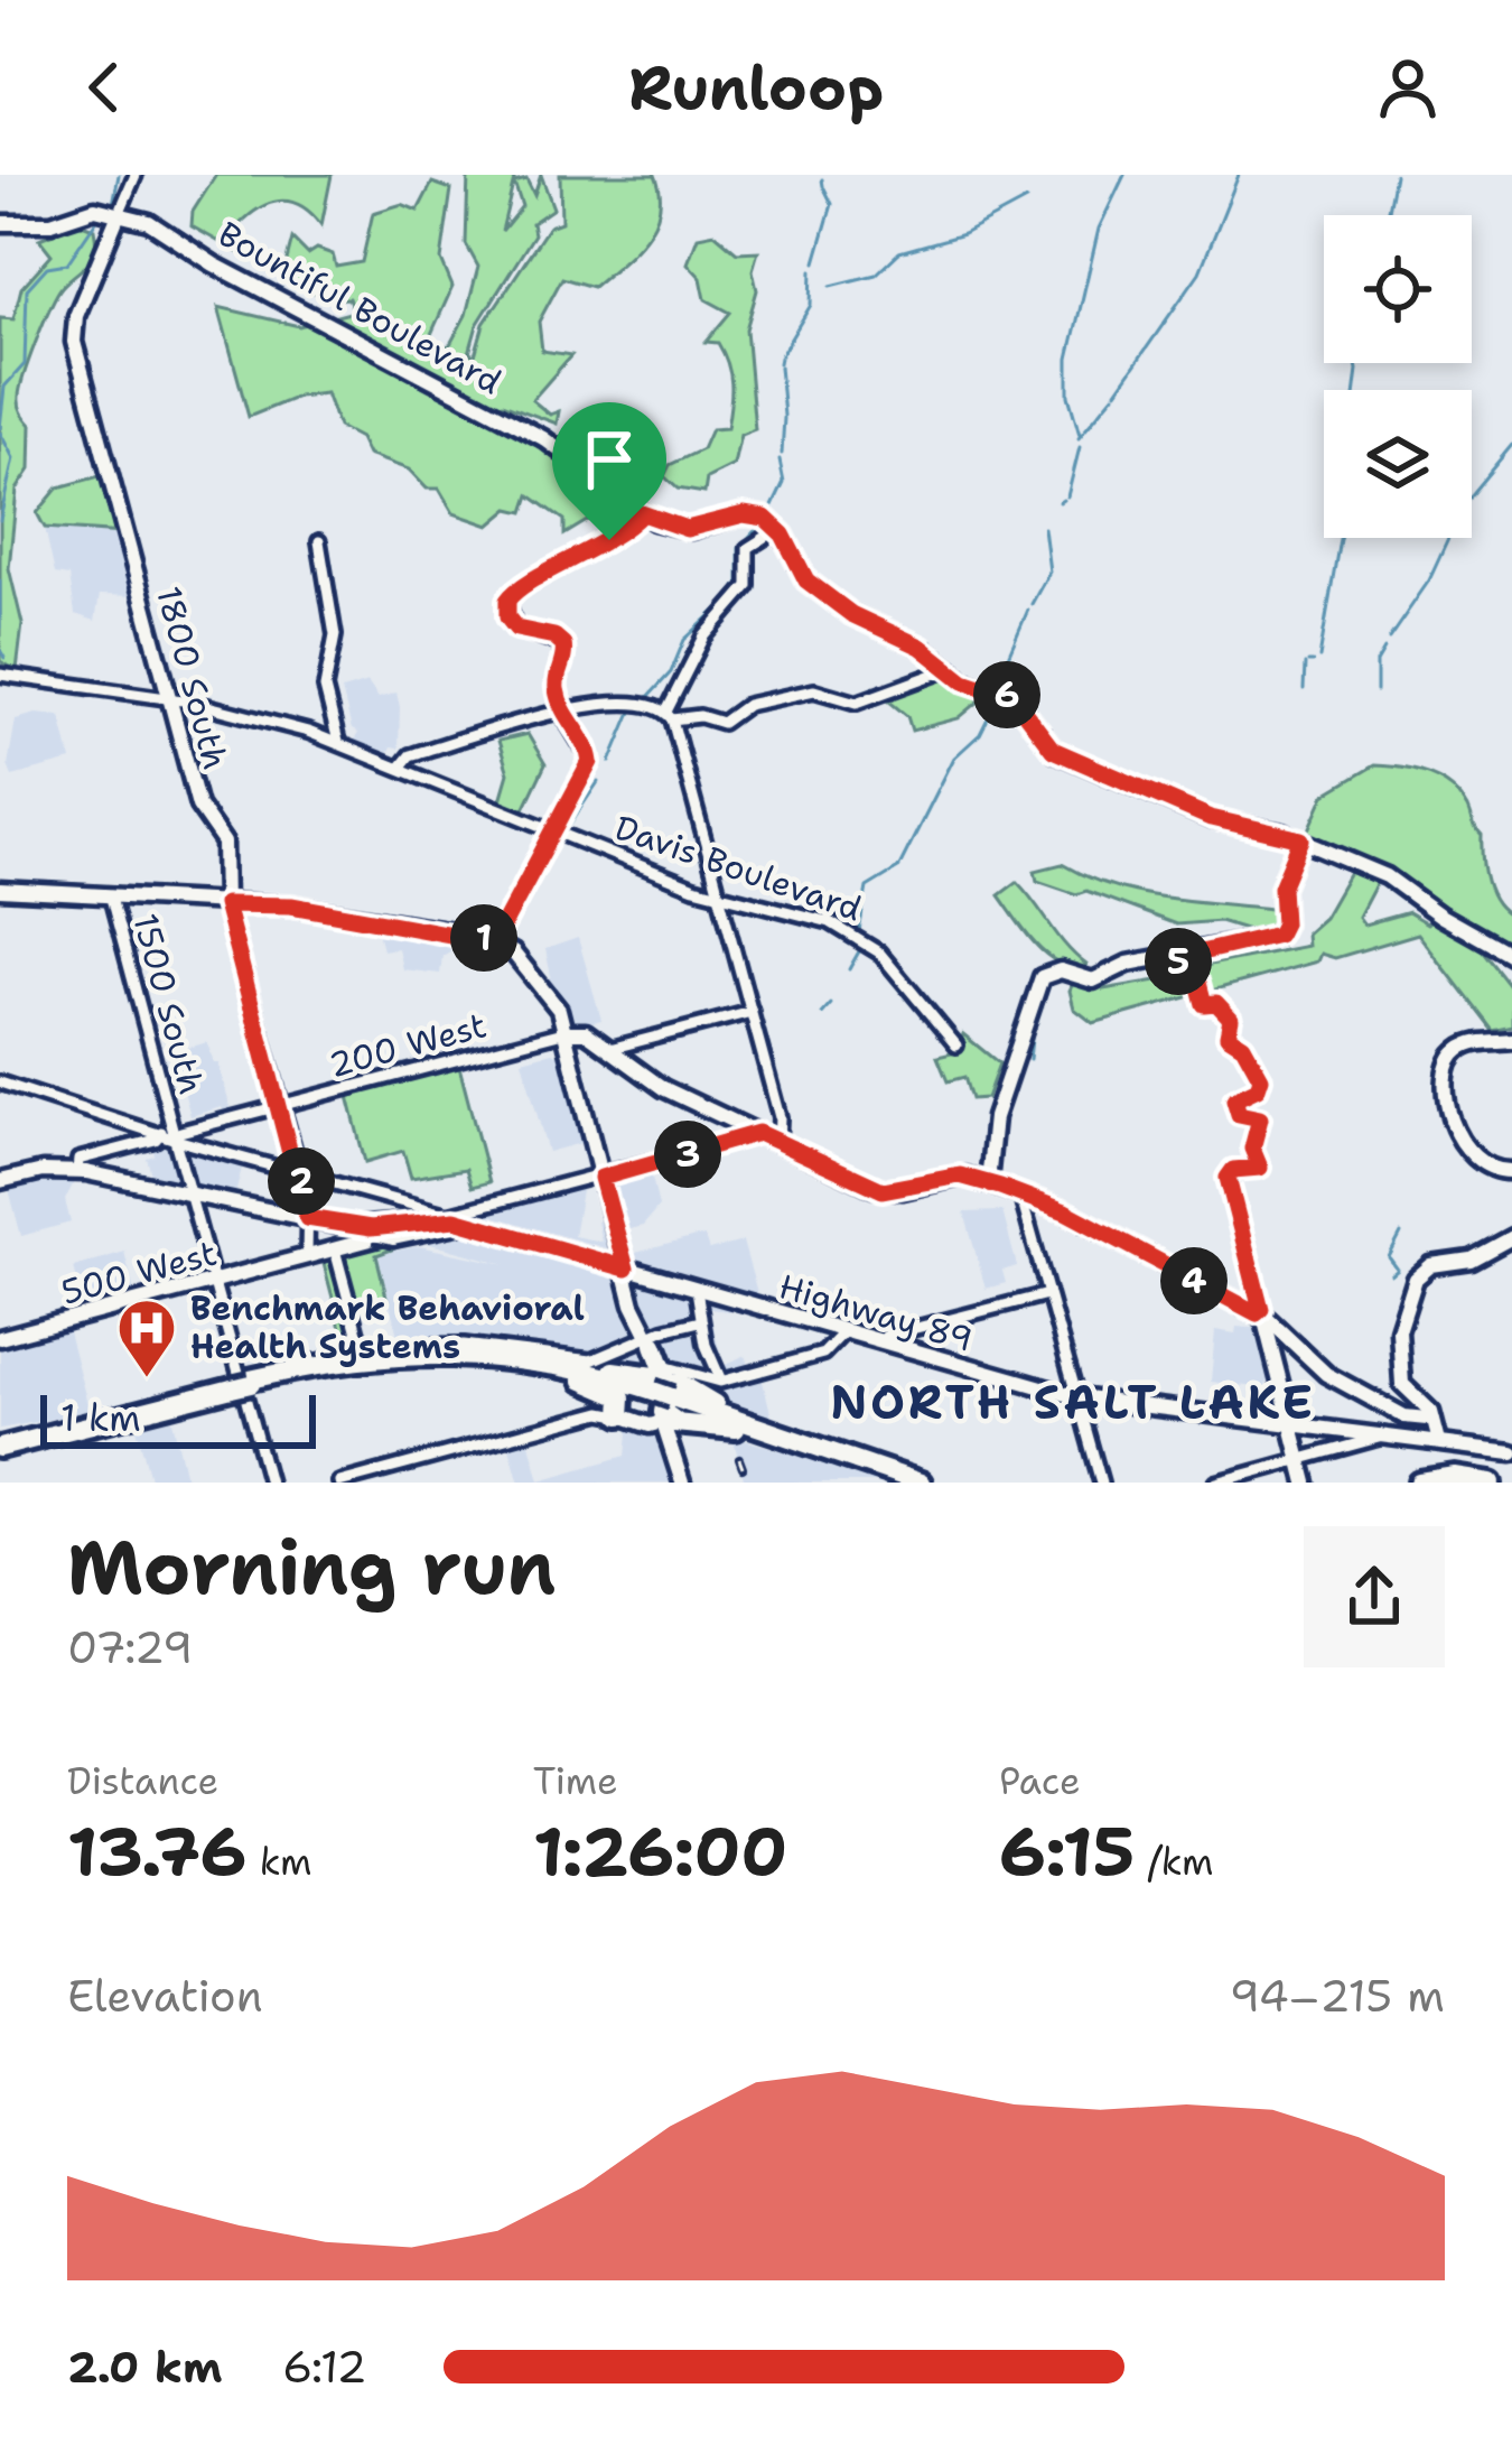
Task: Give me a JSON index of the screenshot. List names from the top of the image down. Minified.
{"streets":{"main road":["Bountiful Boulevard","1800 South","200 West","500 West","Highway 89"],"street":["Davis Boulevard","1500 South"]},"crossings":[["Bountiful Boulevard","1800 South"],["1800 South","Davis Boulevard"],["1800 South","200 West"],["1800 South","500 West"],["1500 South","200 West"],["1500 South","500 West"],["200 West","500 West"],["200 West","Highway 89"],["500 West","Highway 89"]],"districts":["NORTH SALT LAKE"],"places":{"hospital":["Benchmark Behavioral Health Systems"]},"scale_bar":"1 km","page":{"header":"Runloop","pins":["6","1","5","3","2","4"],"scale":"1 km","heading":["Morning run","07:29"],"stats":[["Distance","13.76 km"],["Time","1:26:00"],["Pace","6:15 /km"]],"chart":["Elevation","94–215 m"],"list":[{"name":"2.0 km","note":"6:12"}]}}
